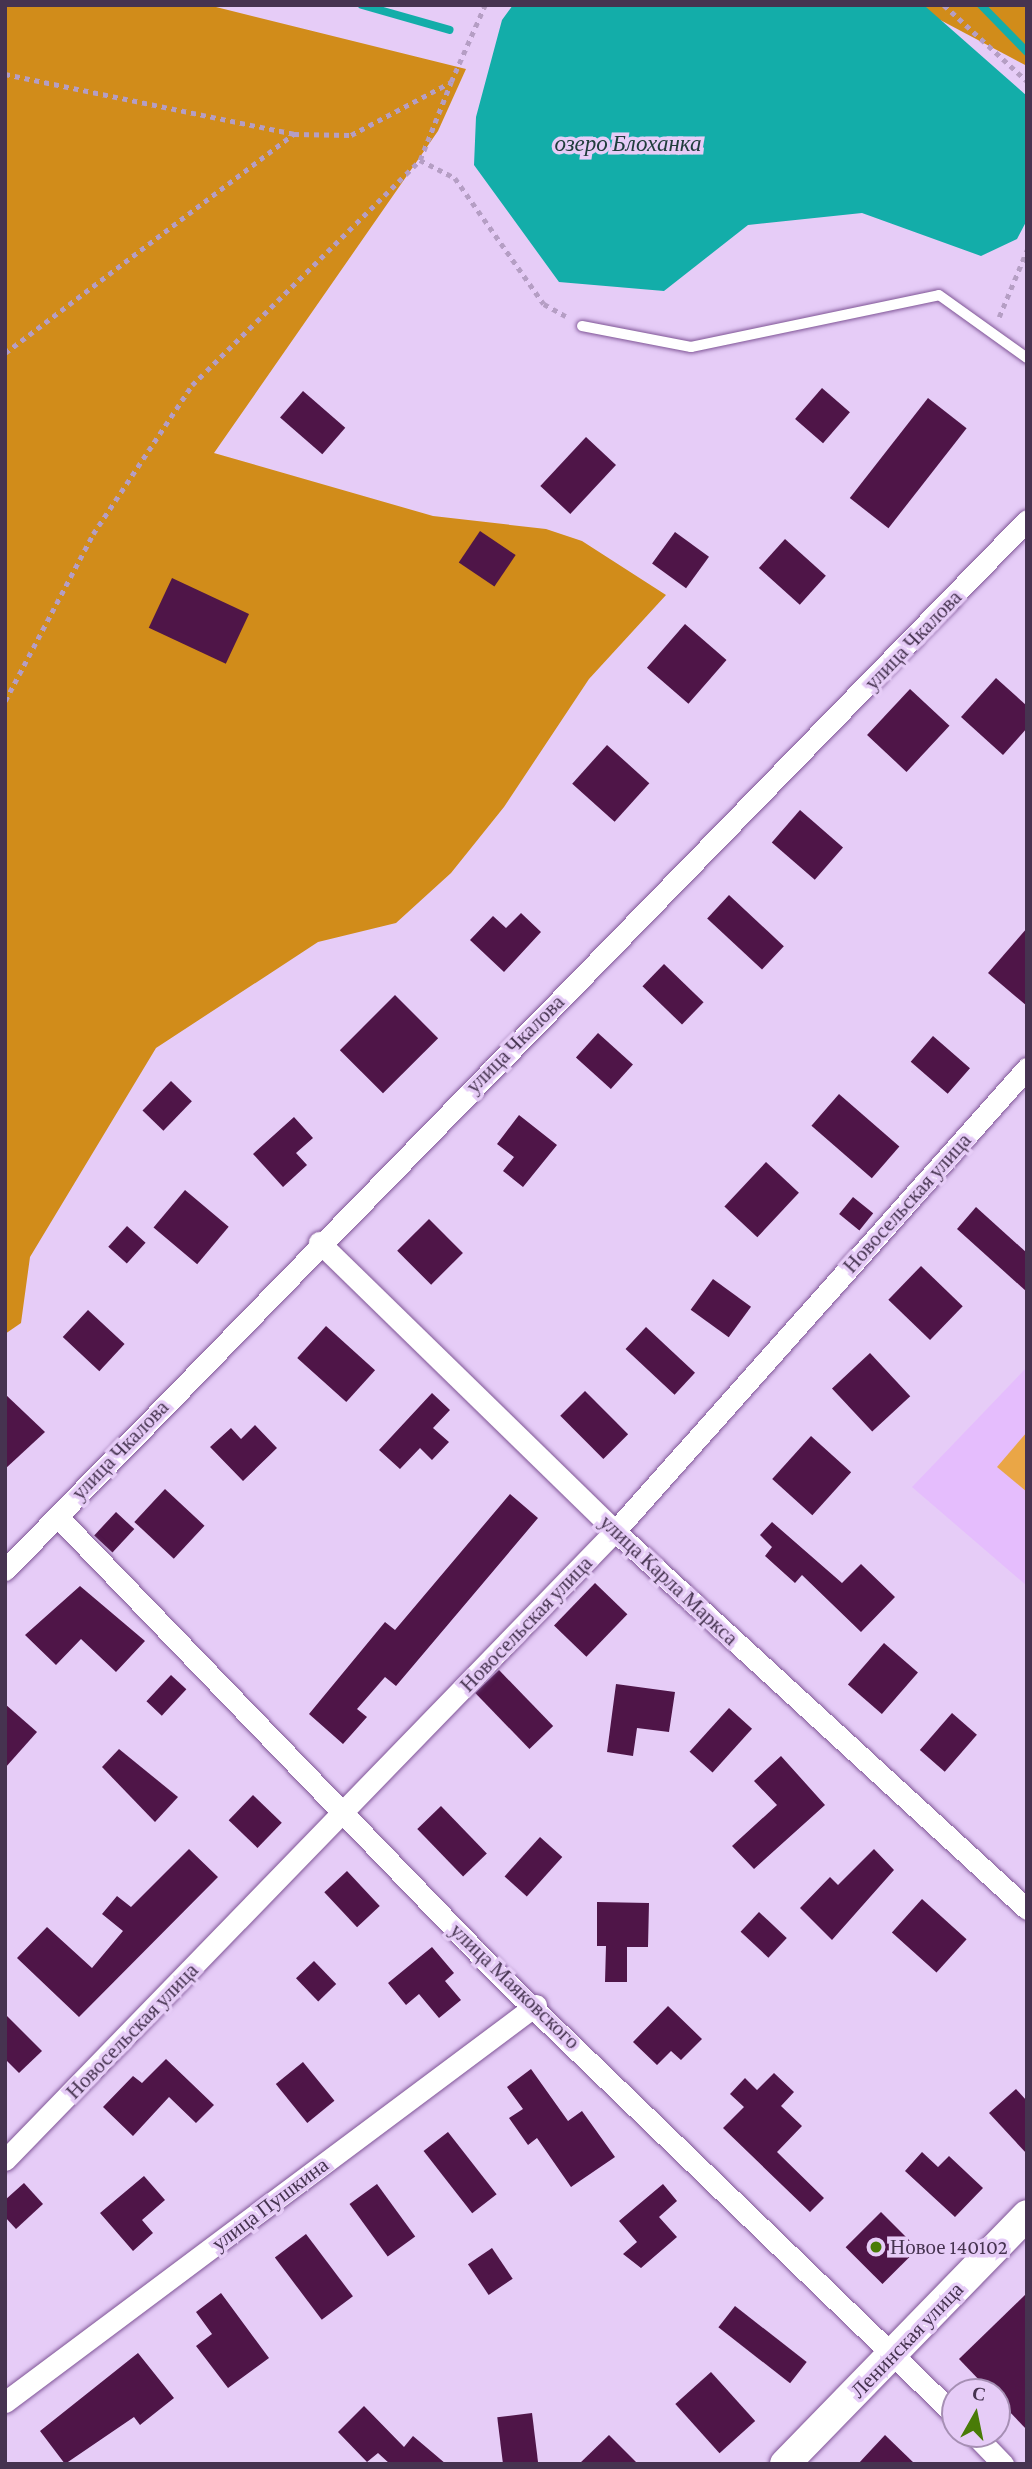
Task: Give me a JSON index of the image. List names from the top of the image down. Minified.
{"streets":{"street":["улица Чкалова","Новосельская улица","улица Карла Маркса","улица Маяковского","улица Пушкина","Ленинская улица"]},"crossings":[["улица Чкалова","улица Карла Маркса"],["улица Чкалова","улица Маяковского"],["Новосельская улица","улица Карла Маркса"],["Новосельская улица","улица Маяковского"],["улица Маяковского","улица Пушкина"],["улица Маяковского","Ленинская улица"]],"water":["озеро Блоханка"],"places":["Новое 140102"],"north":"top"}
